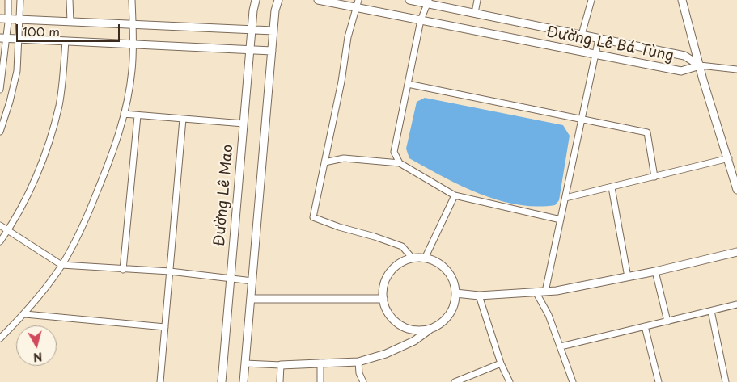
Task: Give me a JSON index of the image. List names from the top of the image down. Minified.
{"streets":{"street":["Đường Lê Bá Tùng","Đường Lê Mao"]},"scale_bar":"100 m","north":"bottom"}
